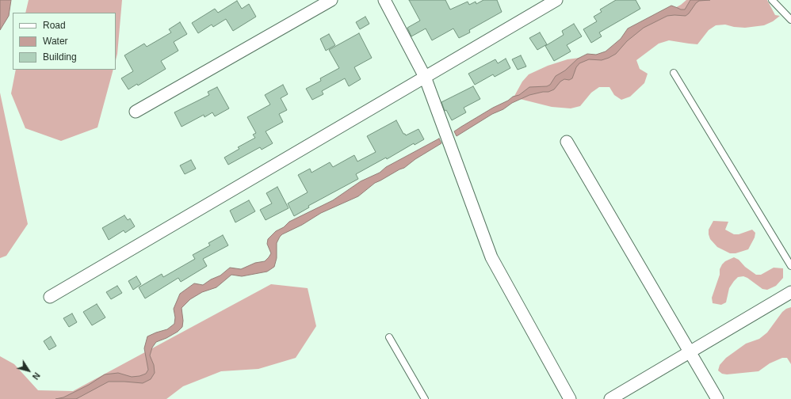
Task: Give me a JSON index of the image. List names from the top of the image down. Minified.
{"legend":["Road","Water","Building"],"north":"bottom right"}
